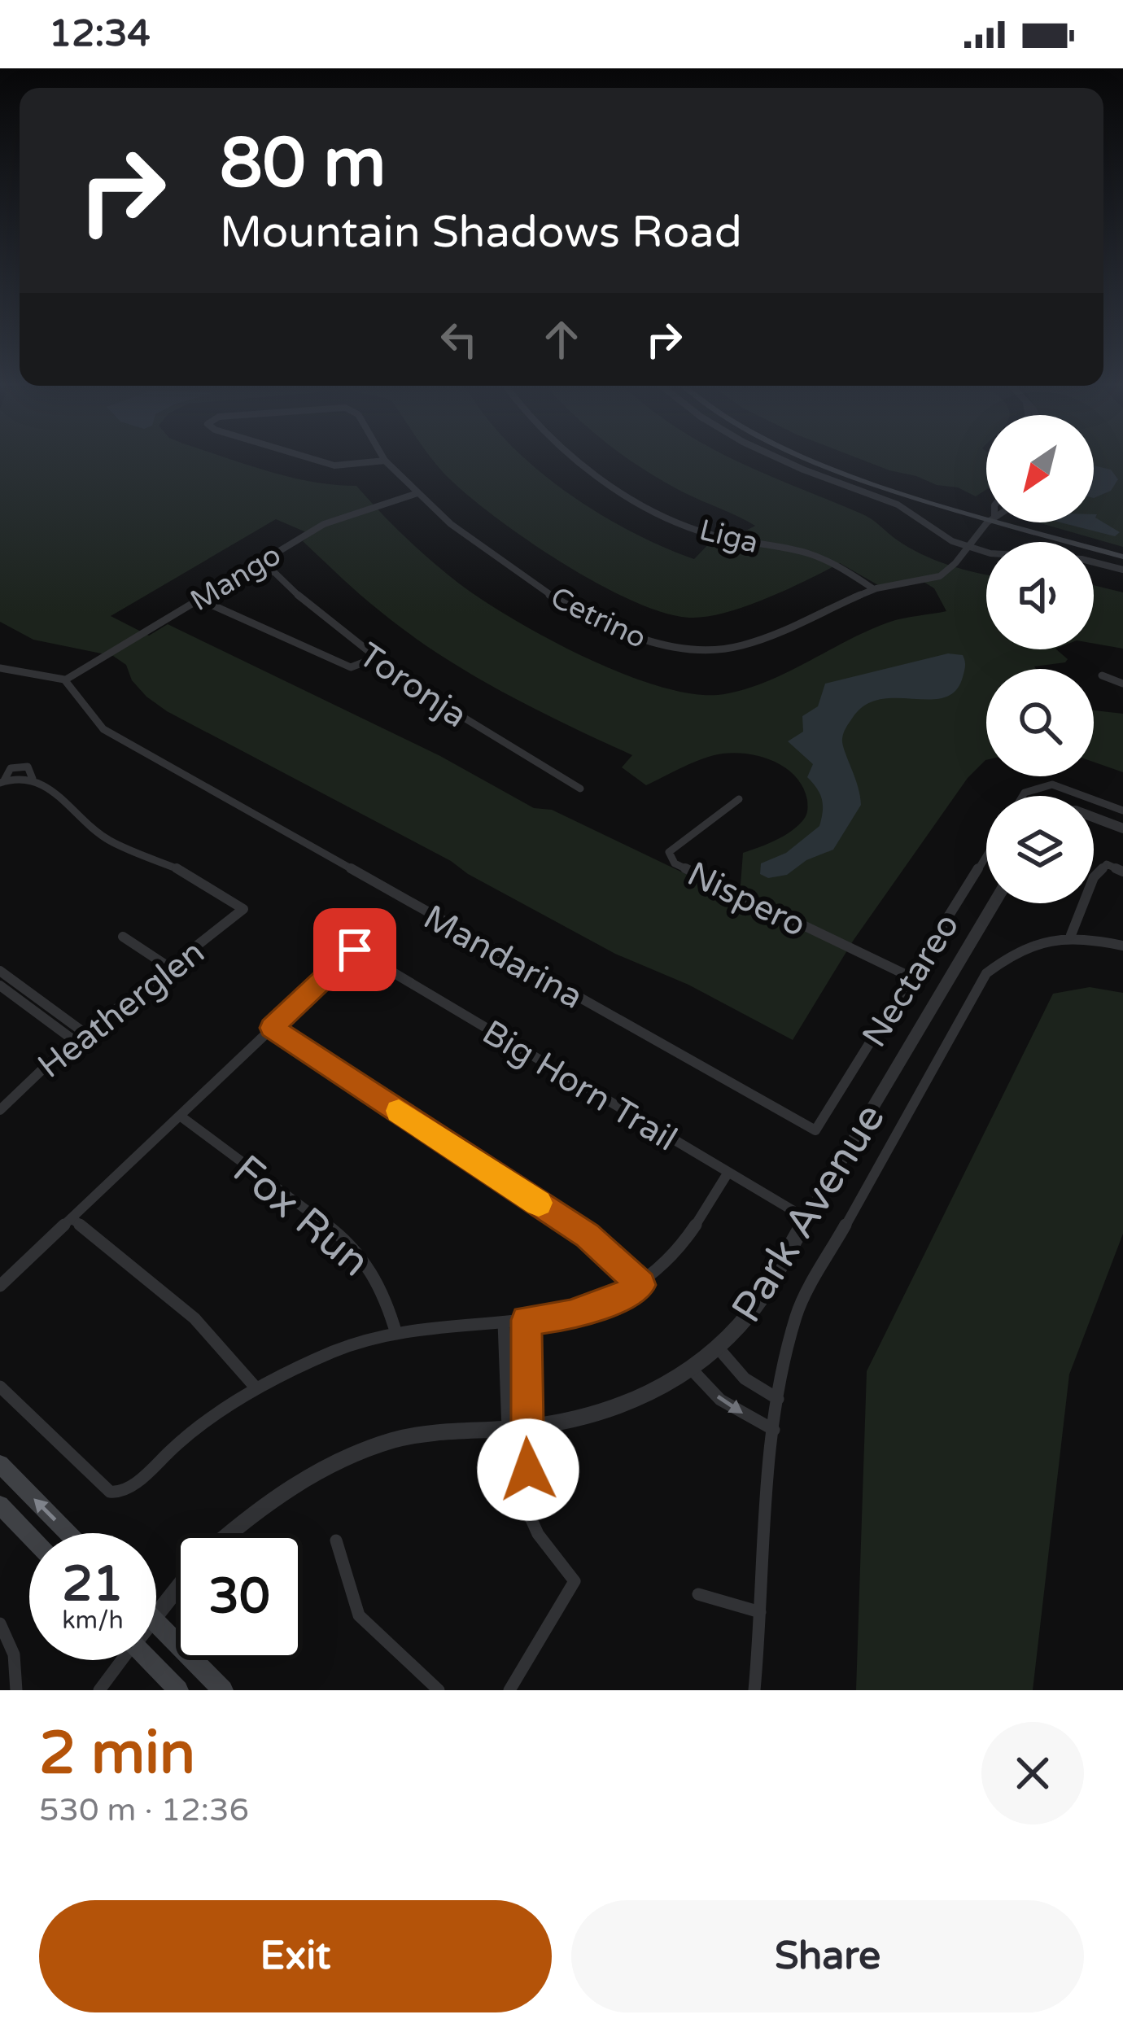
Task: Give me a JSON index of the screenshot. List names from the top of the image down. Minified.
{"streets":{"street":["Liga","Mango","Cetrino","Toronja","Nispero","Mandarina","Nectareo","Heatherglen","Big Horn Trail","Park Avenue","Fox Run"]},"crossings":[["Liga","Cetrino"],["Mango","Cetrino"],["Mango","Toronja"],["Mango","Mandarina"],["Nispero","Nectareo"],["Mandarina","Nectareo"],["Big Horn Trail","Park Avenue"]],"north":"bottom left","page":{"status":"12:34","turn":["80 m","Mountain Shadows Road"],"speed":"21 km/h","limit":"30","heading":["2 min","530 m · 12:36"],"buttons":["Exit","Share"]}}
